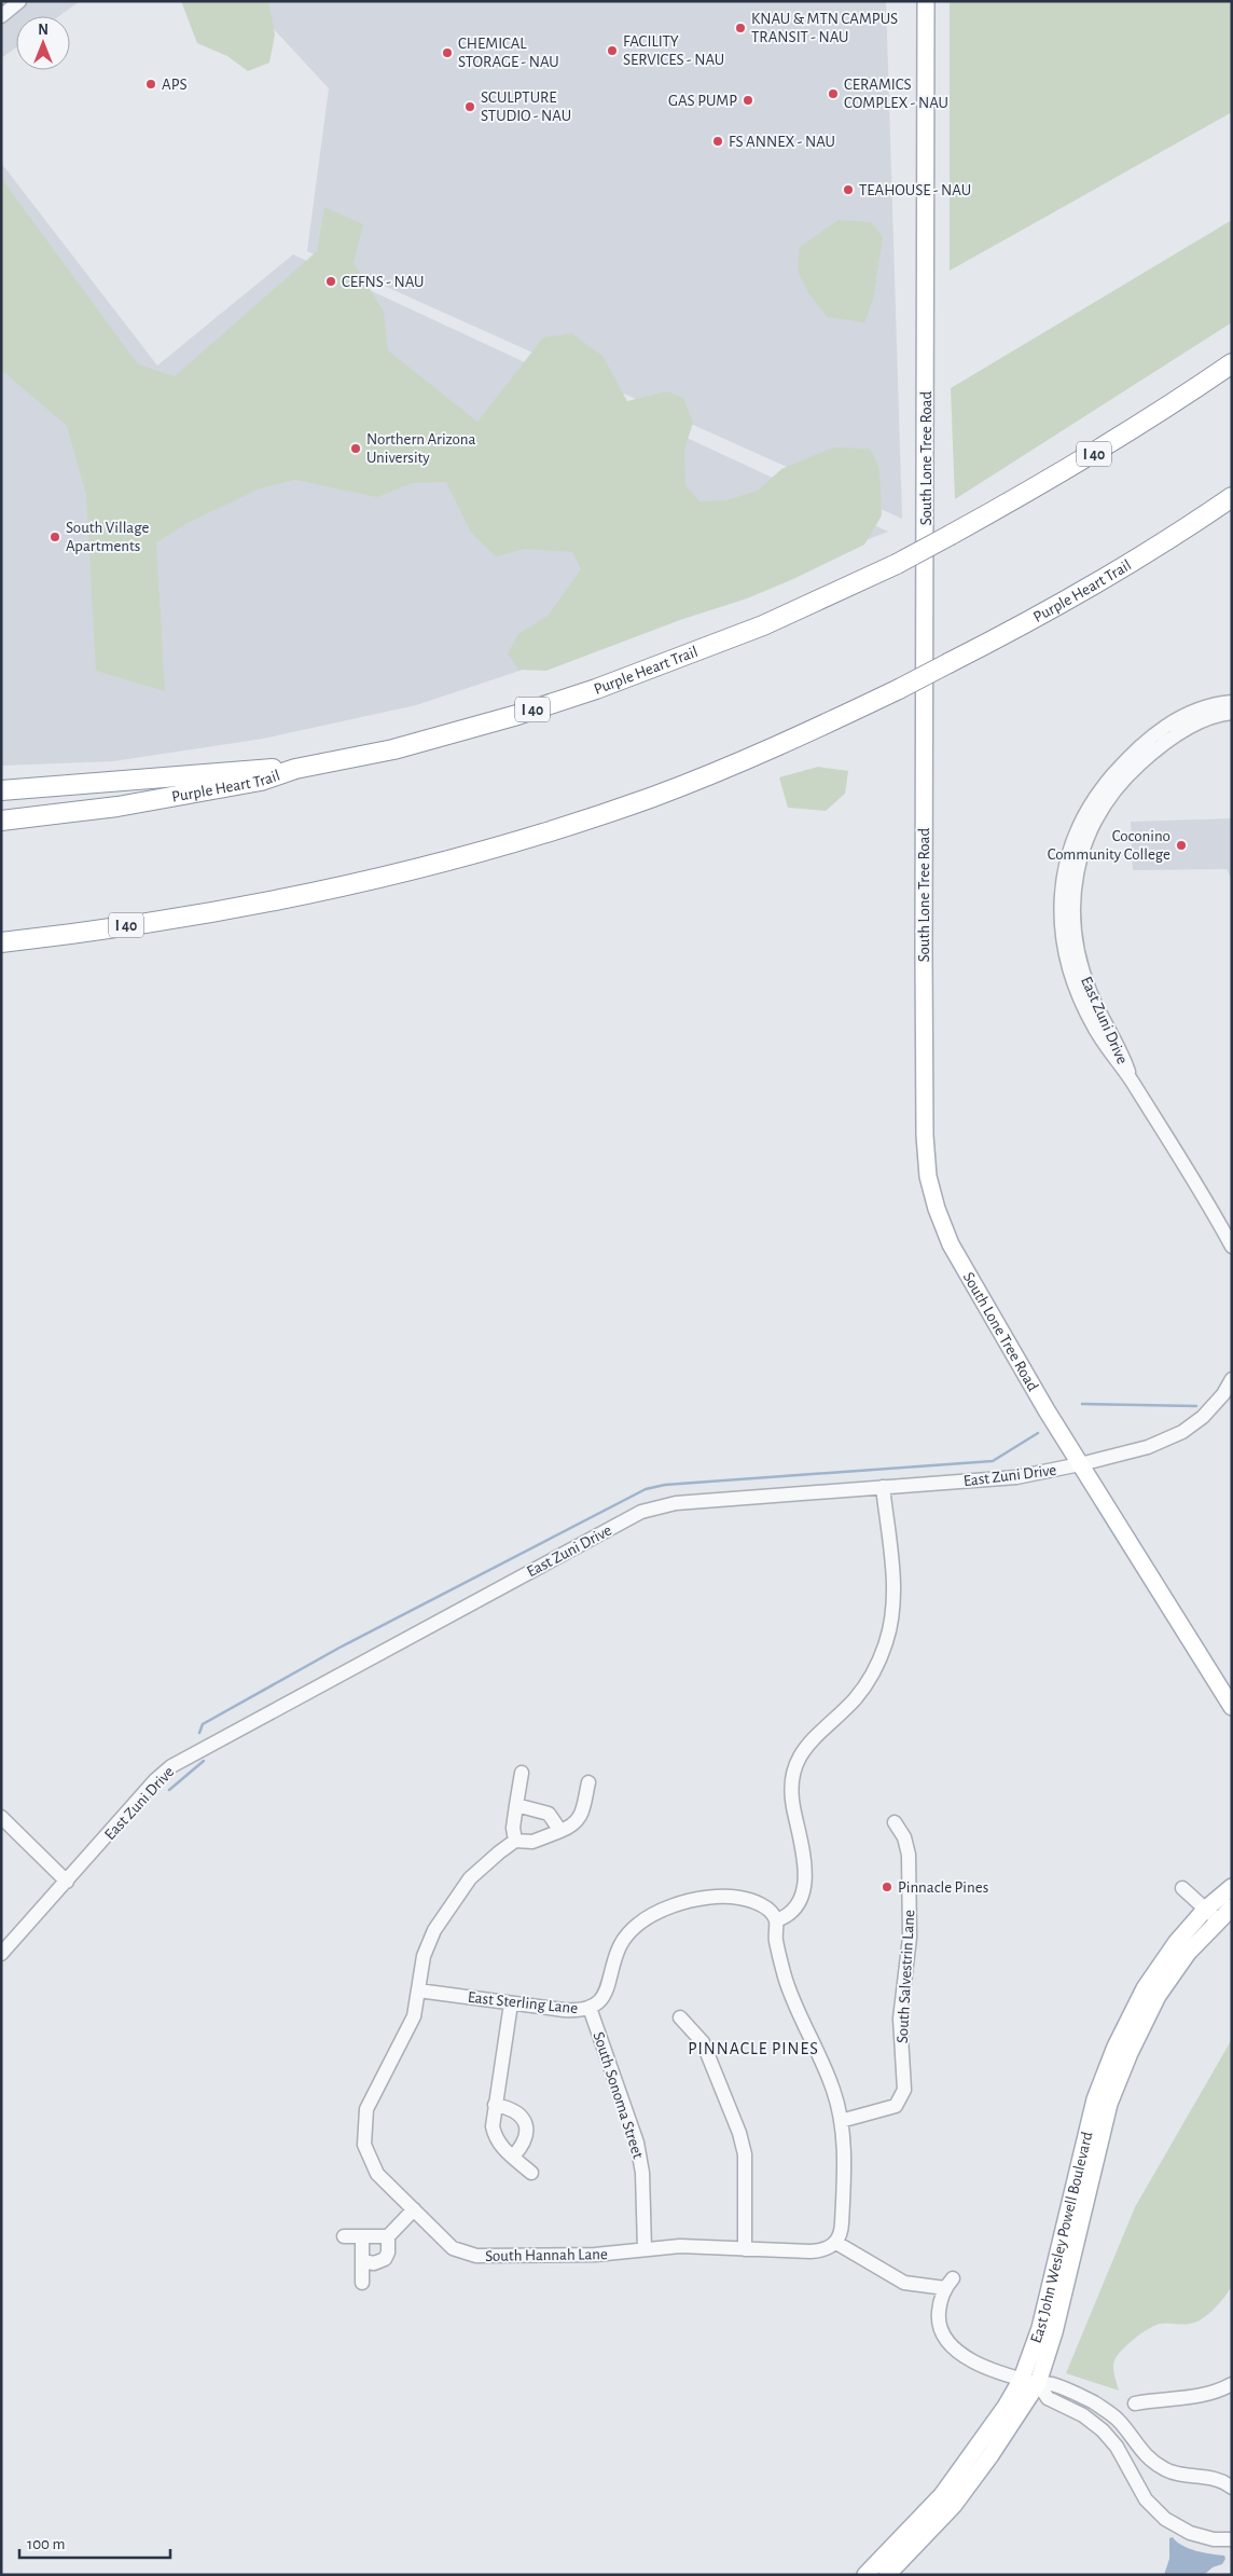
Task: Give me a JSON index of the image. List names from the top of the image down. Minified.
{"streets":{"highway":["I 40","Purple Heart Trail"],"main road":["South Lone Tree Road","East John Wesley Powell Boulevard"],"street":["East Zuni Drive","South Salvestrin Lane","East Sterling Lane","South Sonoma Street","South Hannah Lane"]},"crossings":[["South Lone Tree Road","East Zuni Drive"],["East Sterling Lane","South Sonoma Street"],["East Sterling Lane","South Hannah Lane"],["South Sonoma Street","South Hannah Lane"]],"districts":["PINNACLE PINES"],"places":["KNAU & MTN CAMPUS TRANSIT - NAU","FACILITY SERVICES - NAU","CHEMICAL STORAGE - NAU","APS","CERAMICS COMPLEX - NAU","GAS PUMP","SCULPTURE STUDIO - NAU","FS ANNEX - NAU","TEAHOUSE - NAU","CEFNS - NAU","Northern Arizona University","South Village Apartments","Coconino Community College","Pinnacle Pines"],"scale_bar":"100 m","north":"top"}
